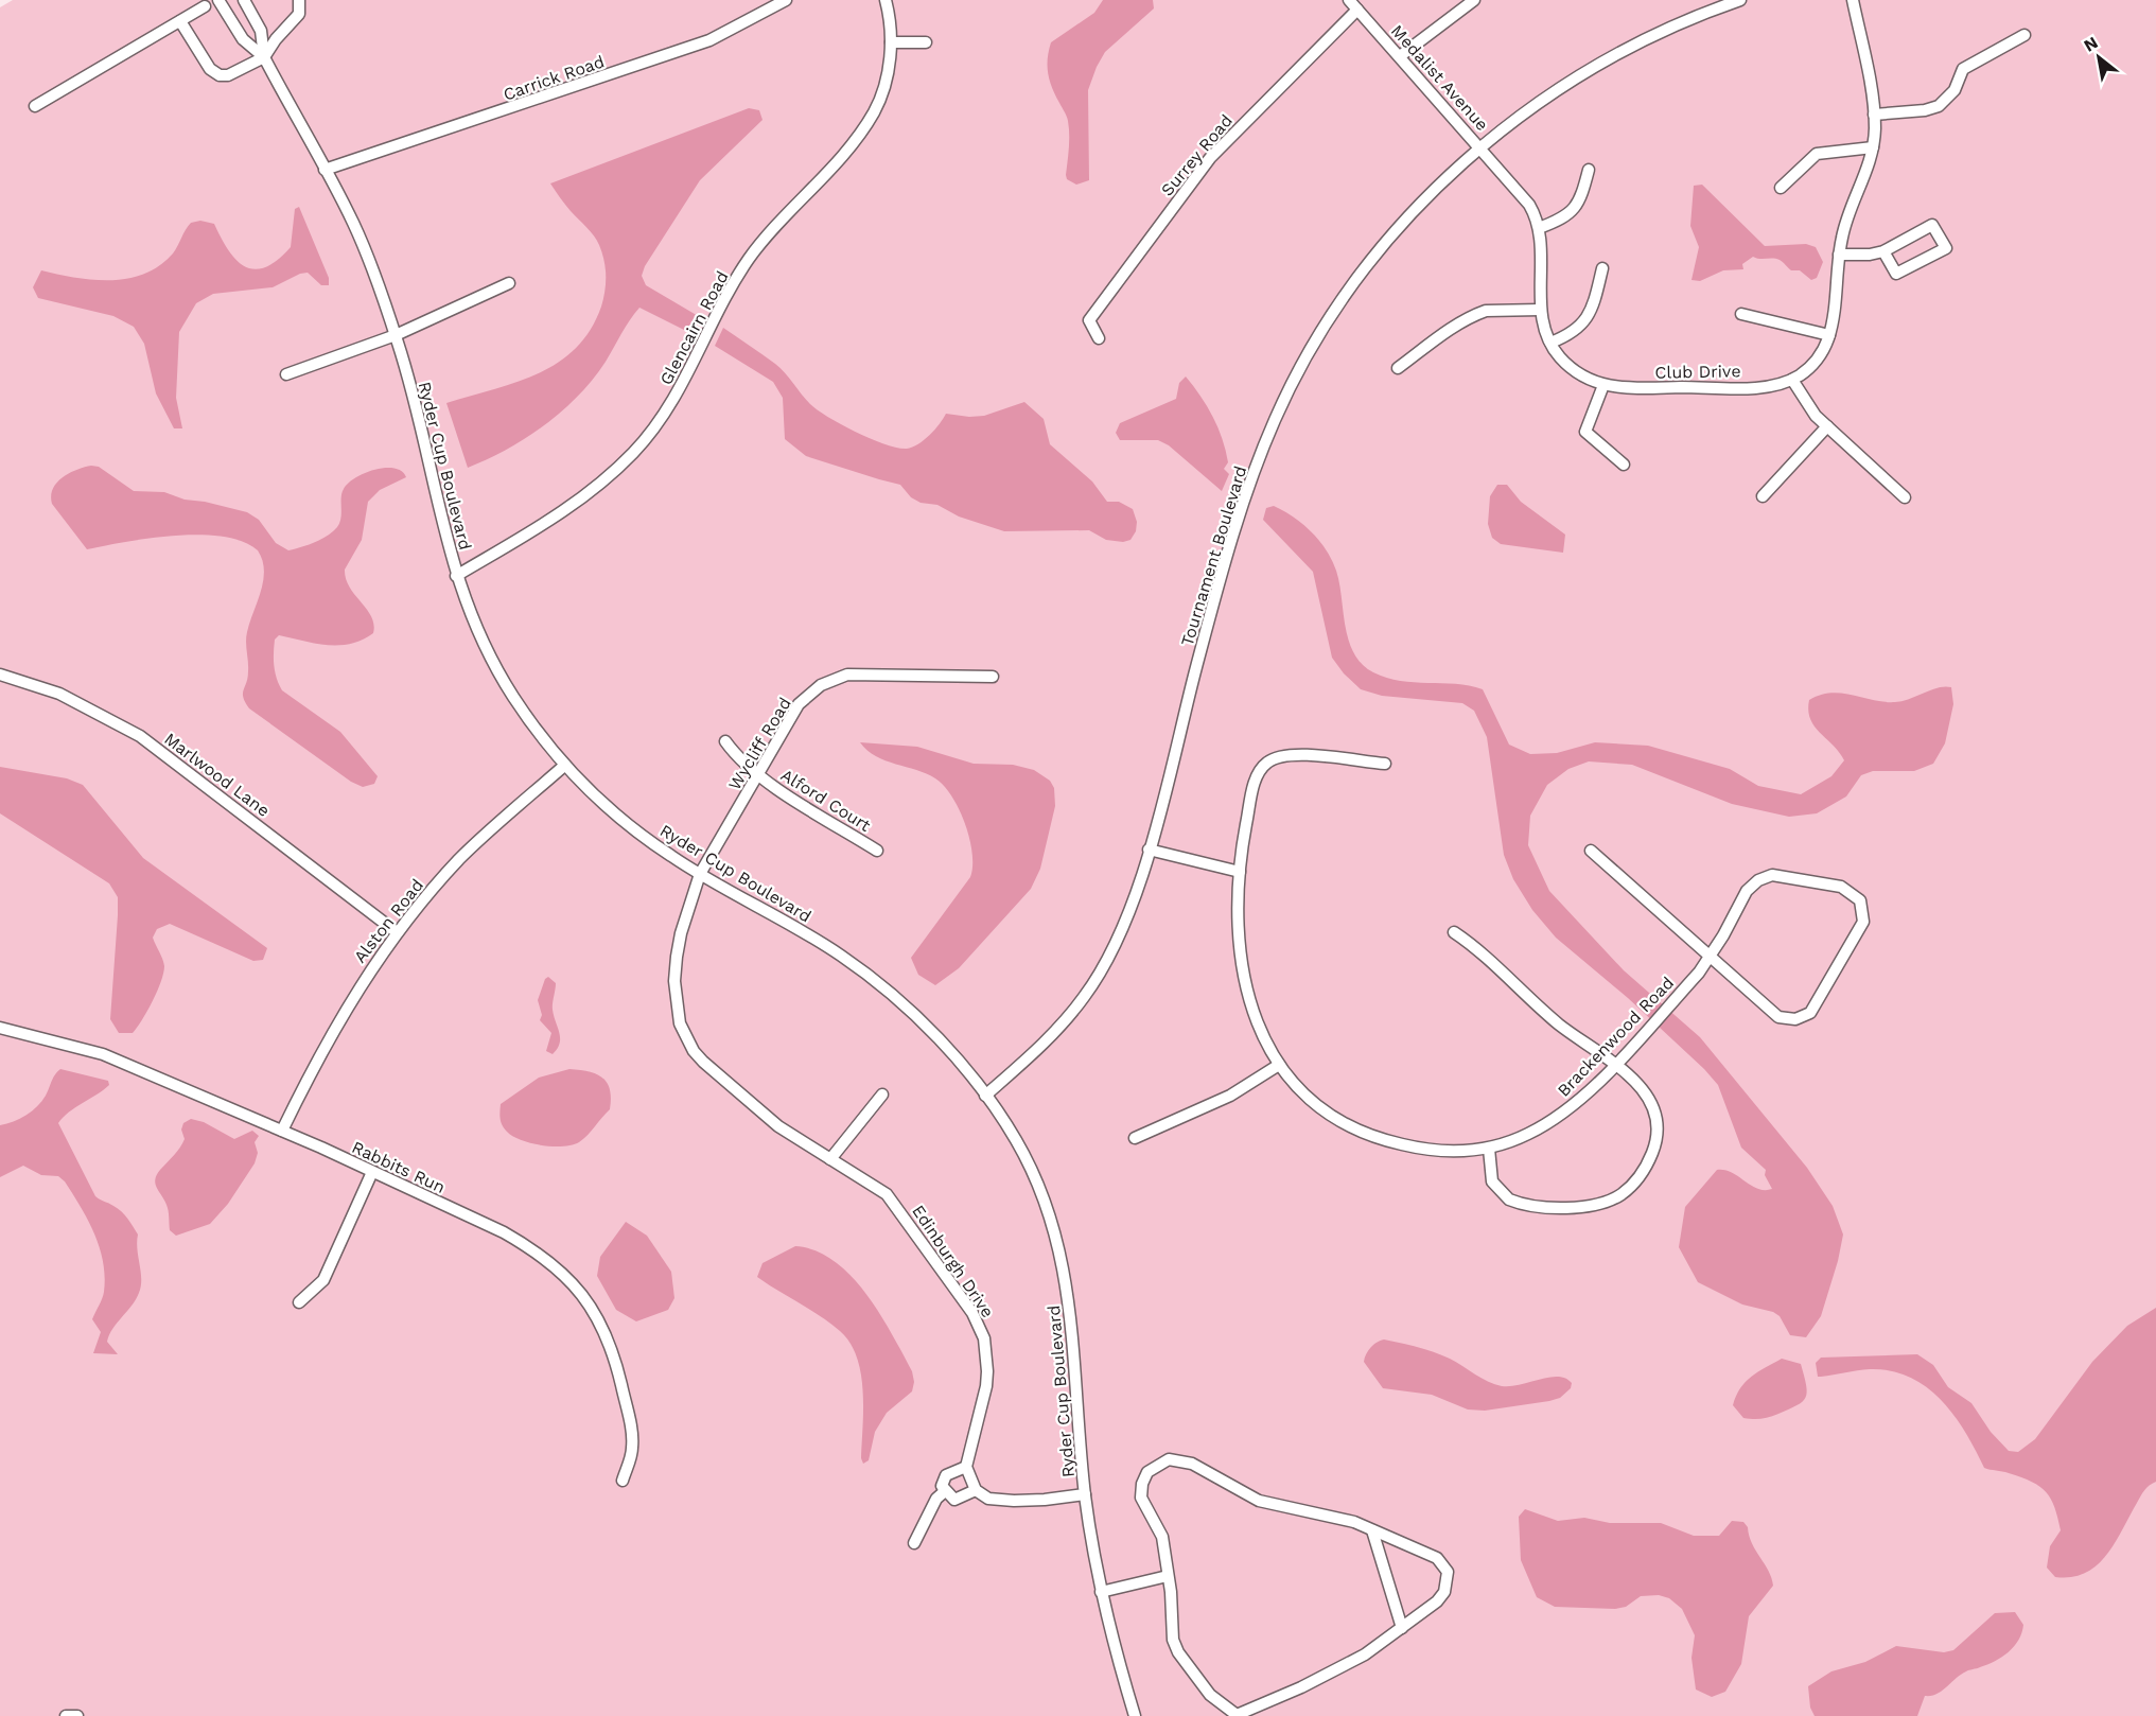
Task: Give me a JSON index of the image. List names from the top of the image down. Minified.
{"streets":{"street":["Carrick Road","Medalist Avenue","Surrey Road","Glencairn Road","Club Drive","Ryder Cup Boulevard","Tournament Boulevard","Wycliff Road","Marlwood Lane","Alford Court","Alston Road","Brackenwood Road","Rabbits Run","Edinburgh Drive"]},"crossings":[["Carrick Road","Ryder Cup Boulevard"],["Medalist Avenue","Surrey Road"],["Medalist Avenue","Club Drive"],["Medalist Avenue","Tournament Boulevard"],["Glencairn Road","Ryder Cup Boulevard"],["Club Drive","Tournament Boulevard"],["Ryder Cup Boulevard","Tournament Boulevard"],["Ryder Cup Boulevard","Wycliff Road"],["Ryder Cup Boulevard","Alston Road"],["Ryder Cup Boulevard","Edinburgh Drive"],["Wycliff Road","Alford Court"],["Wycliff Road","Edinburgh Drive"],["Marlwood Lane","Alston Road"],["Alston Road","Rabbits Run"]],"north":"top left"}
